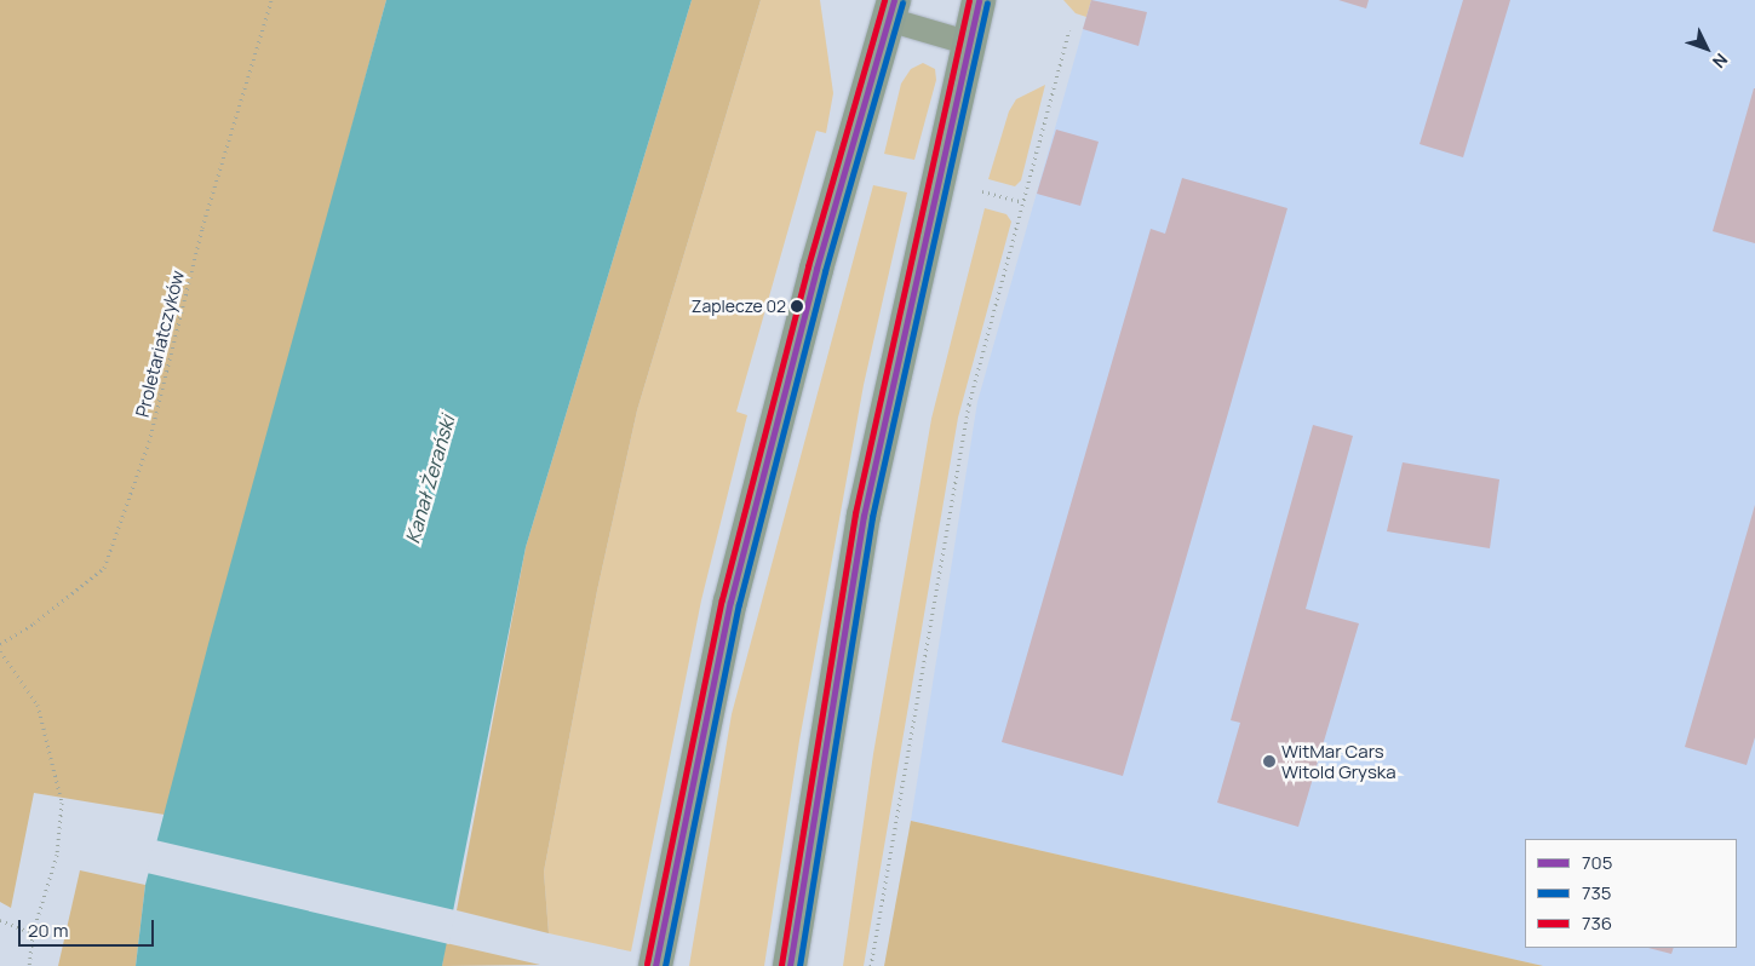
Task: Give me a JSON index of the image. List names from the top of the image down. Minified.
{"streets":{"path":["Proletariatczyków"]},"water":["Kanał Żerański"],"places":["Zaplecze 02","WitMar Cars Witold Gryska"],"lines":["transit line 705","transit line 736","transit line 735"],"legend":["705","735","736"],"scale_bar":"20 m","north":"bottom right"}
